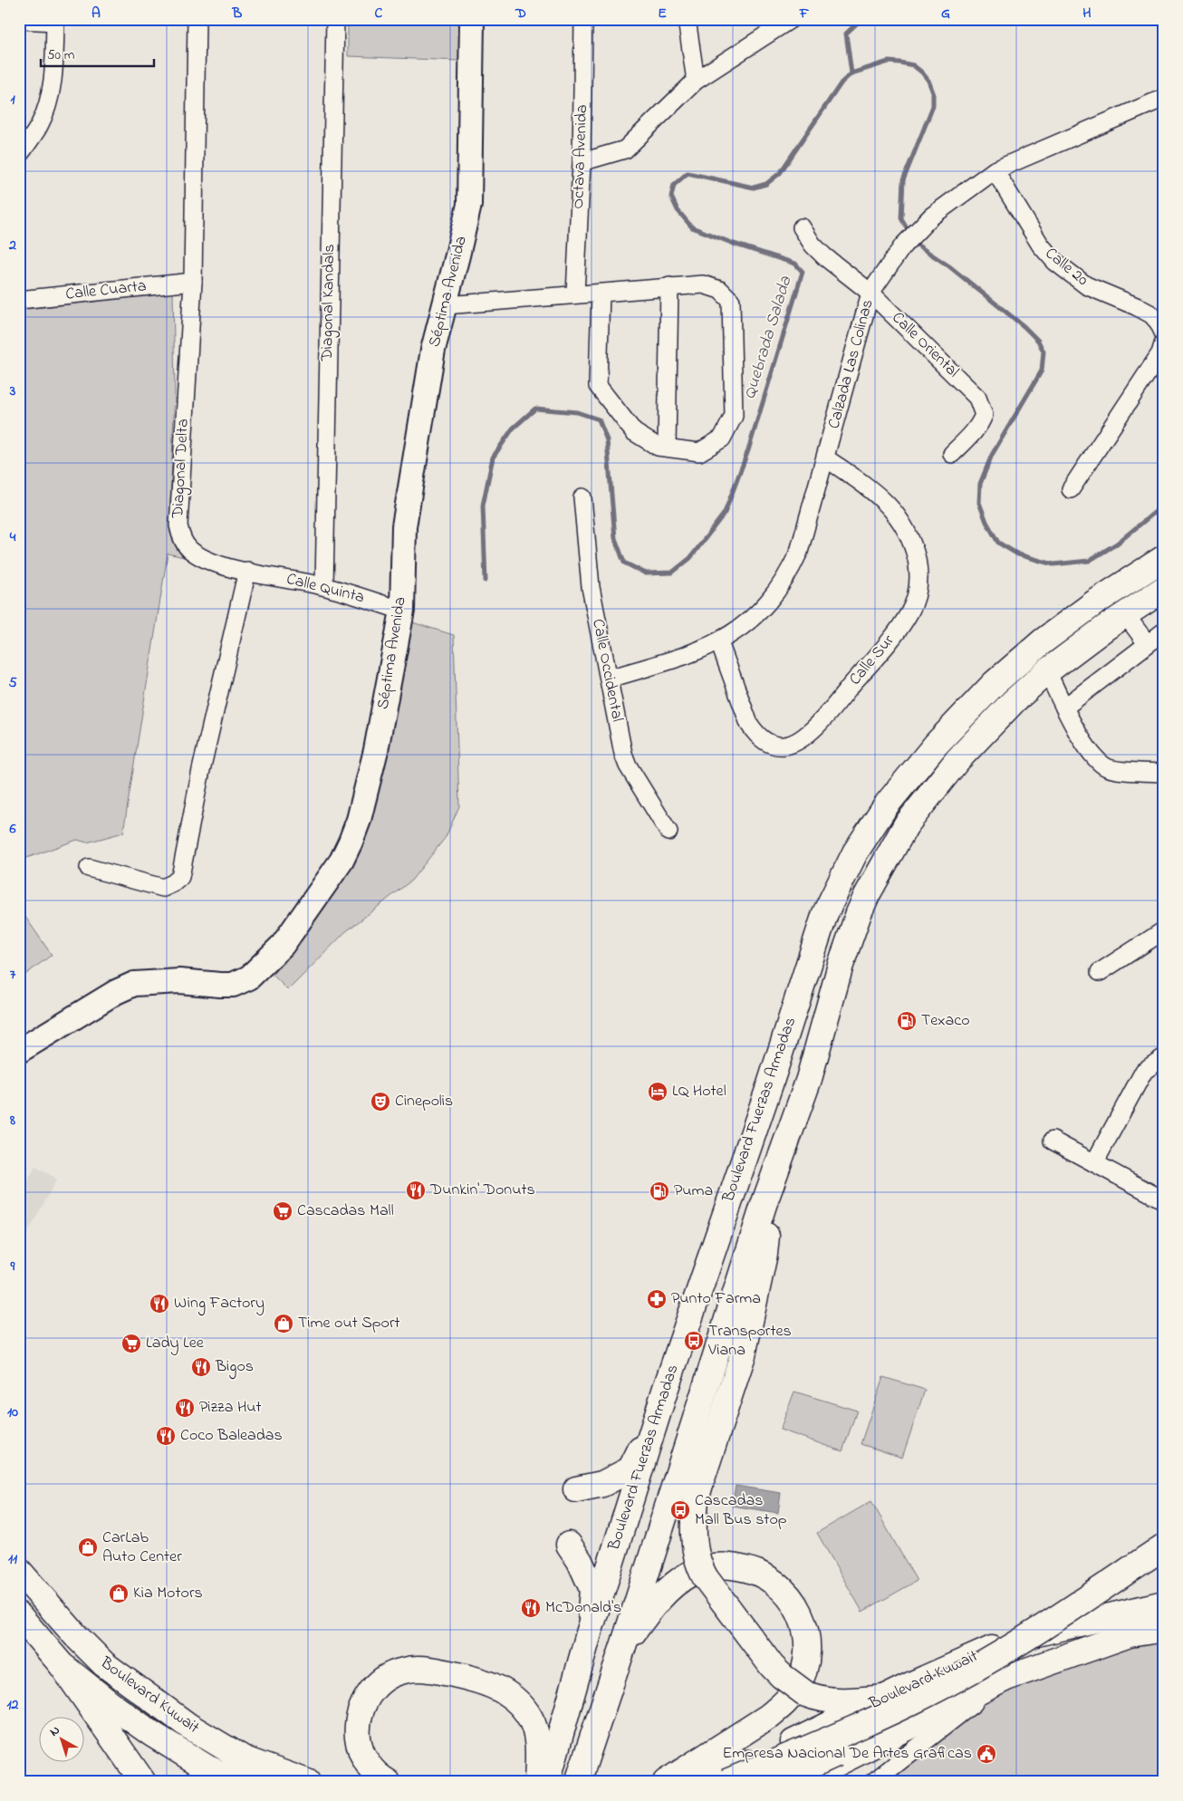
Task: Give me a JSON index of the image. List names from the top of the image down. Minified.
{"streets":{"main road":["Boulevard Fuerzas Armadas","Boulevard Kuwait"],"street":["Octava Avenida","Calle 20","Calle Cuarta","Séptima Avenida","Diagonal Kandals","Calle Oriental","Calzada Las Colinas","Diagonal Delta","Calle Quinta","Calle Sur","Calle Occidental"]},"crossings":[["Calle 20","Calzada Las Colinas"],["Calle Cuarta","Diagonal Delta"],["Séptima Avenida","Calle Quinta"],["Diagonal Kandals","Calle Quinta"],["Calle Oriental","Calzada Las Colinas"],["Calzada Las Colinas","Calle Sur"],["Calzada Las Colinas","Calle Occidental"],["Diagonal Delta","Calle Quinta"]],"water":["Quebrada Salada"],"places":{"fuel station":["Texaco","Puma"],"hotel":["LQ Hotel"],"theatre":["Cinepolis"],"restaurant":["Dunkin' Donuts","Wing Factory","Bigos","Pizza Hut","Coco Baleadas","McDonald's"],"supermarket":["Cascadas Mall","Lady Lee"],"pharmacy":["Punto Farma"],"shop":["Time out Sport","CarLab Auto Center","Kia Motors"],"bus stop":["Transportes Viana","Cascadas Mall Bus stop"],"public building":["Empresa Nacional De Artes Graficas"]},"scale_bar":"50 m","north":"top left","grid":{"columns":["A","B","C","D","E","F","G","H"],"rows":["1","2","3","4","5","6","7","8","9","10","11","12"]}}
